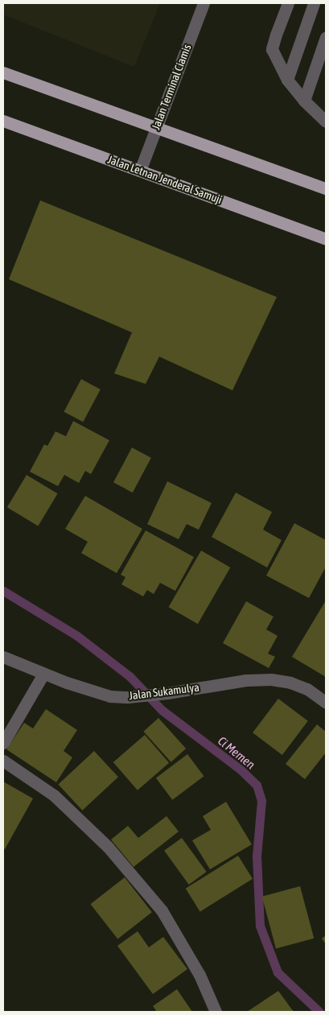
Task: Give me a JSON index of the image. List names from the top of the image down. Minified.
{"streets":{"main road":["Jalan Letnan Jenderal Samuji"],"street":["Jalan Terminal Ciamis","Jalan Sukamulya"]},"crossings":[["Jalan Terminal Ciamis","Jalan Letnan Jenderal Samuji"]],"water":["Ci Memen"]}
